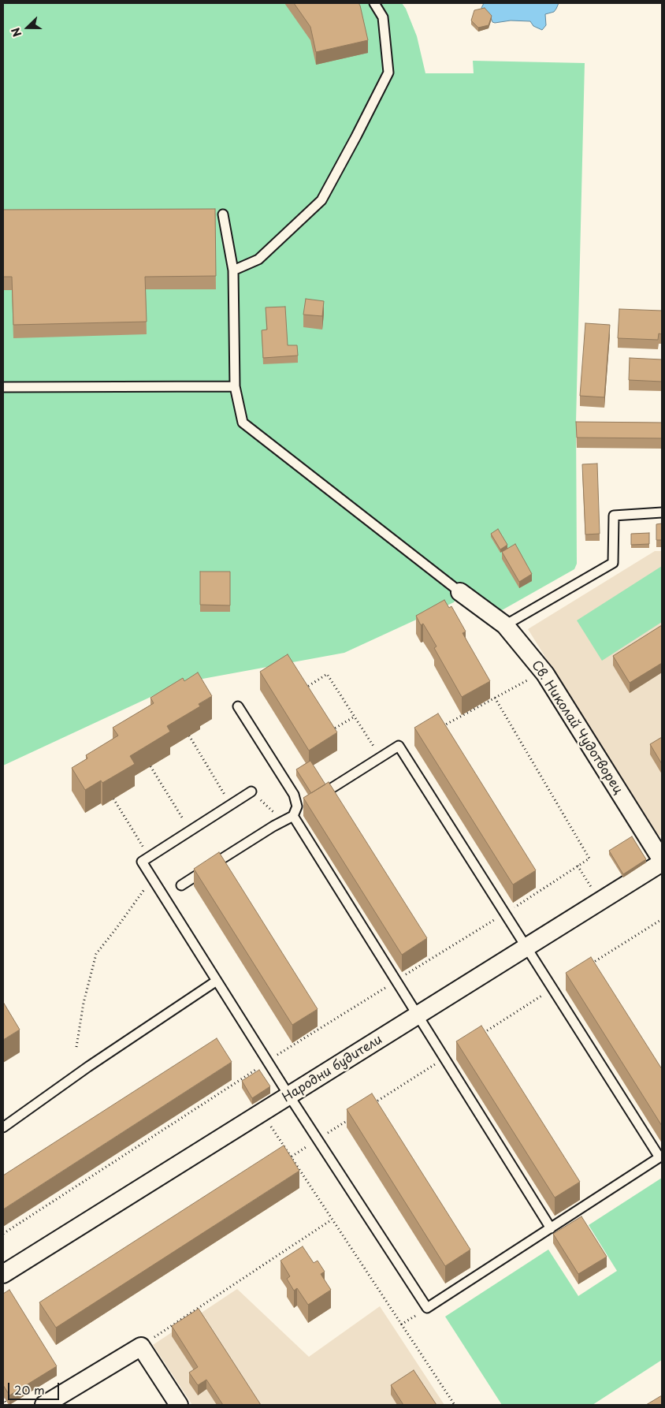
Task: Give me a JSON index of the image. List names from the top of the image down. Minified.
{"streets":{"street":["Св. Николай Чудотворец","Народни будители"]},"crossings":[["Св. Николай Чудотворец","Народни будители"]],"scale_bar":"20 m","north":"left"}
